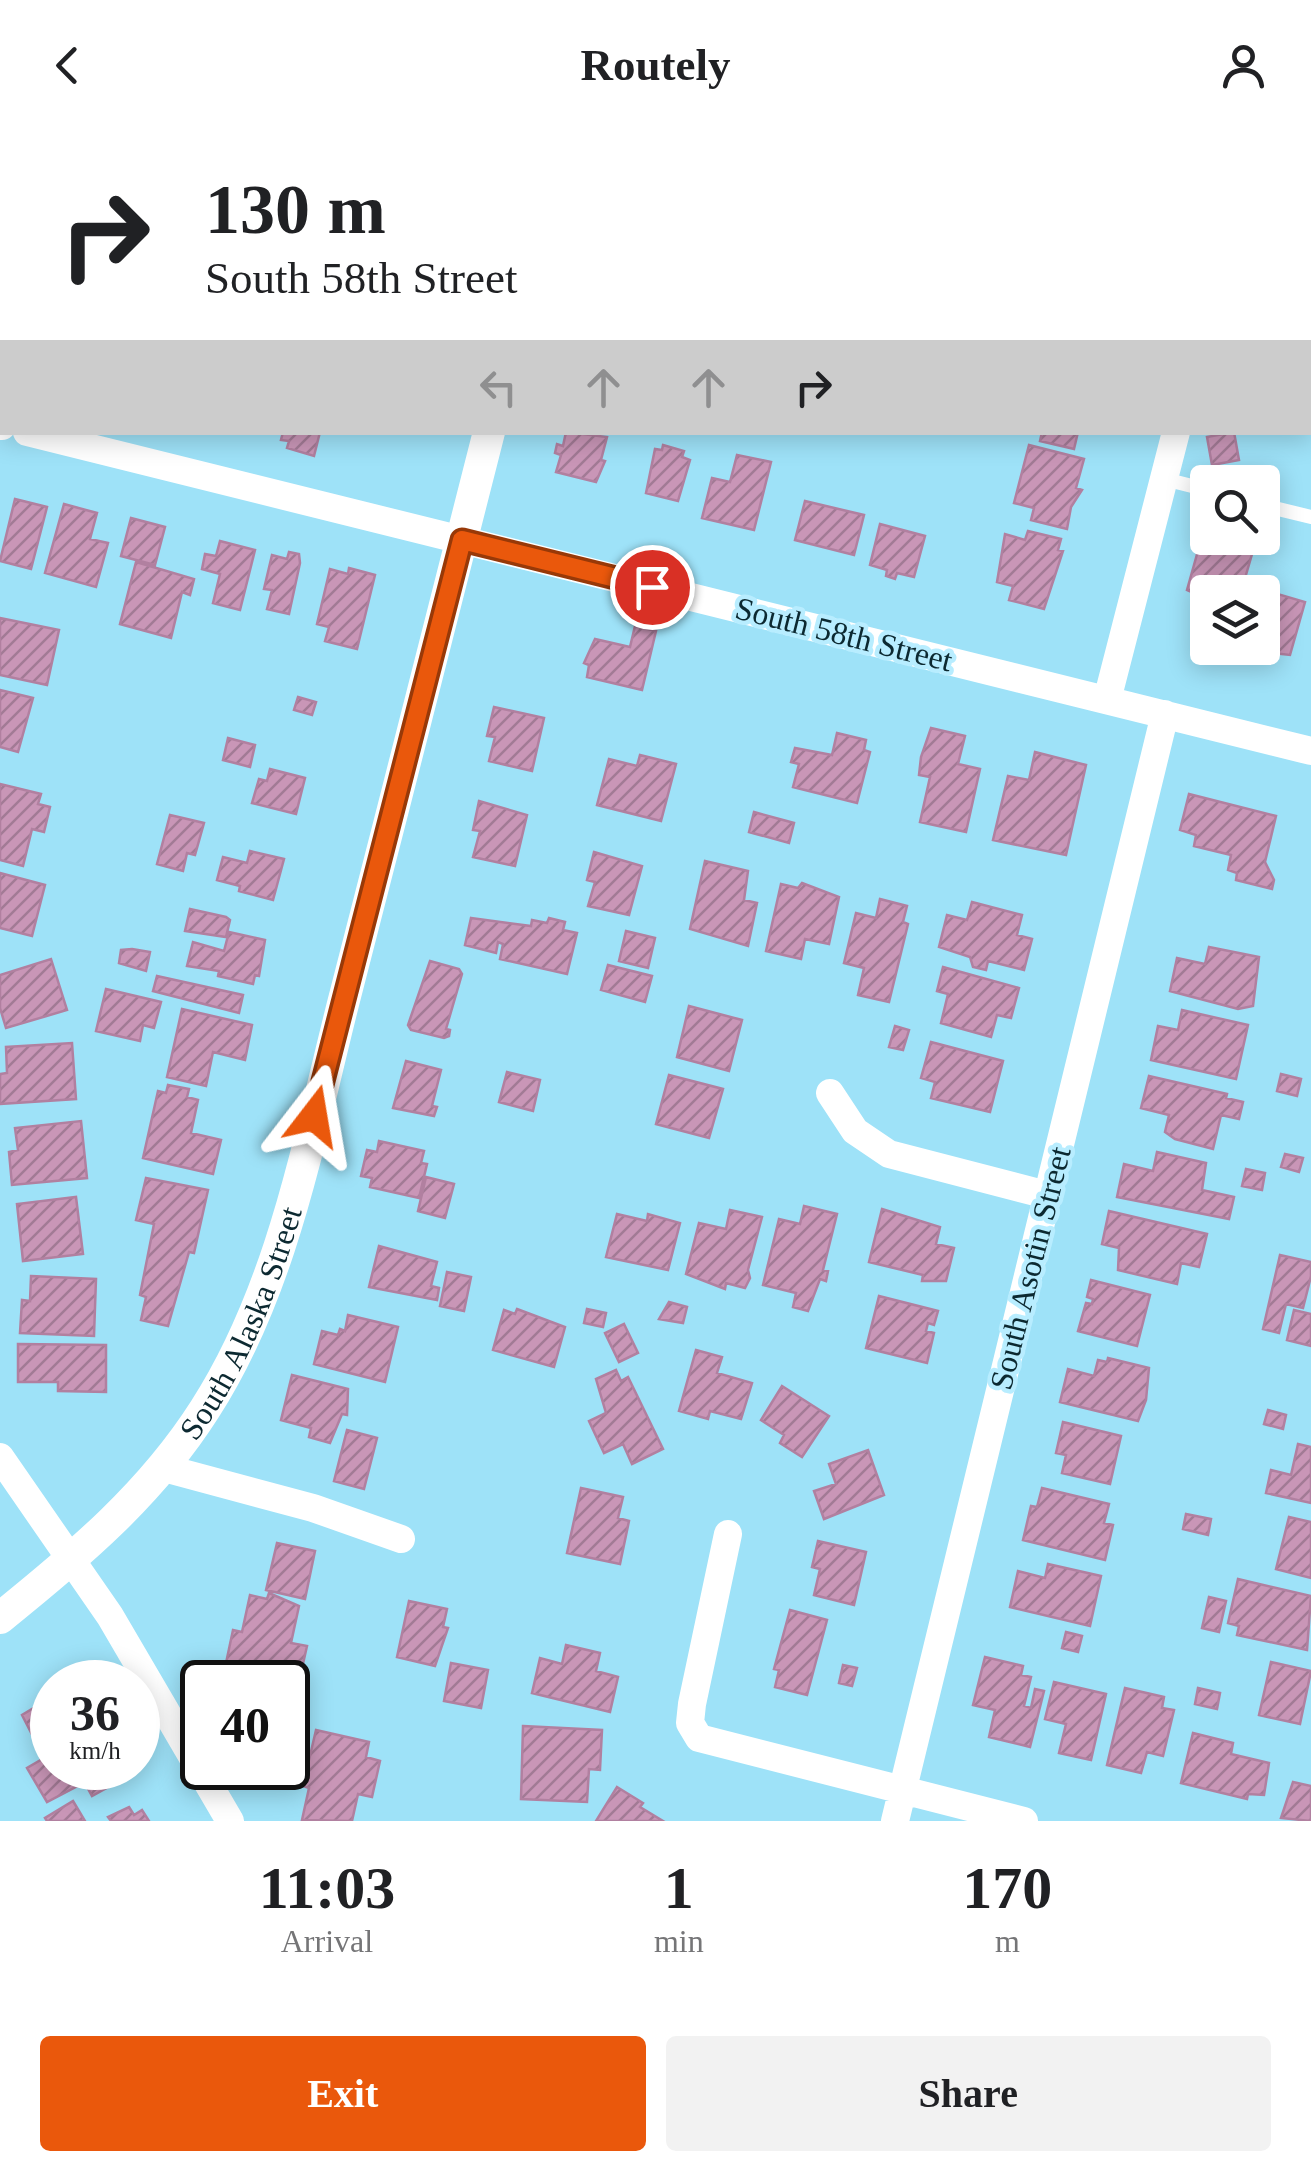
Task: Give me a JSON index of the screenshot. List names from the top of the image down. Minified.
{"streets":{"street":["South 58th Street","South Asotin Street","South Alaska Street"]},"crossings":[["South 58th Street","South Asotin Street"],["South 58th Street","South Alaska Street"]],"page":{"header":"Routely","turn":["130 m","South 58th Street"],"speed":"36 km/h","limit":"40","eta":["11:03","Arrival","1","min","170","m"],"buttons":["Exit","Share"]}}
